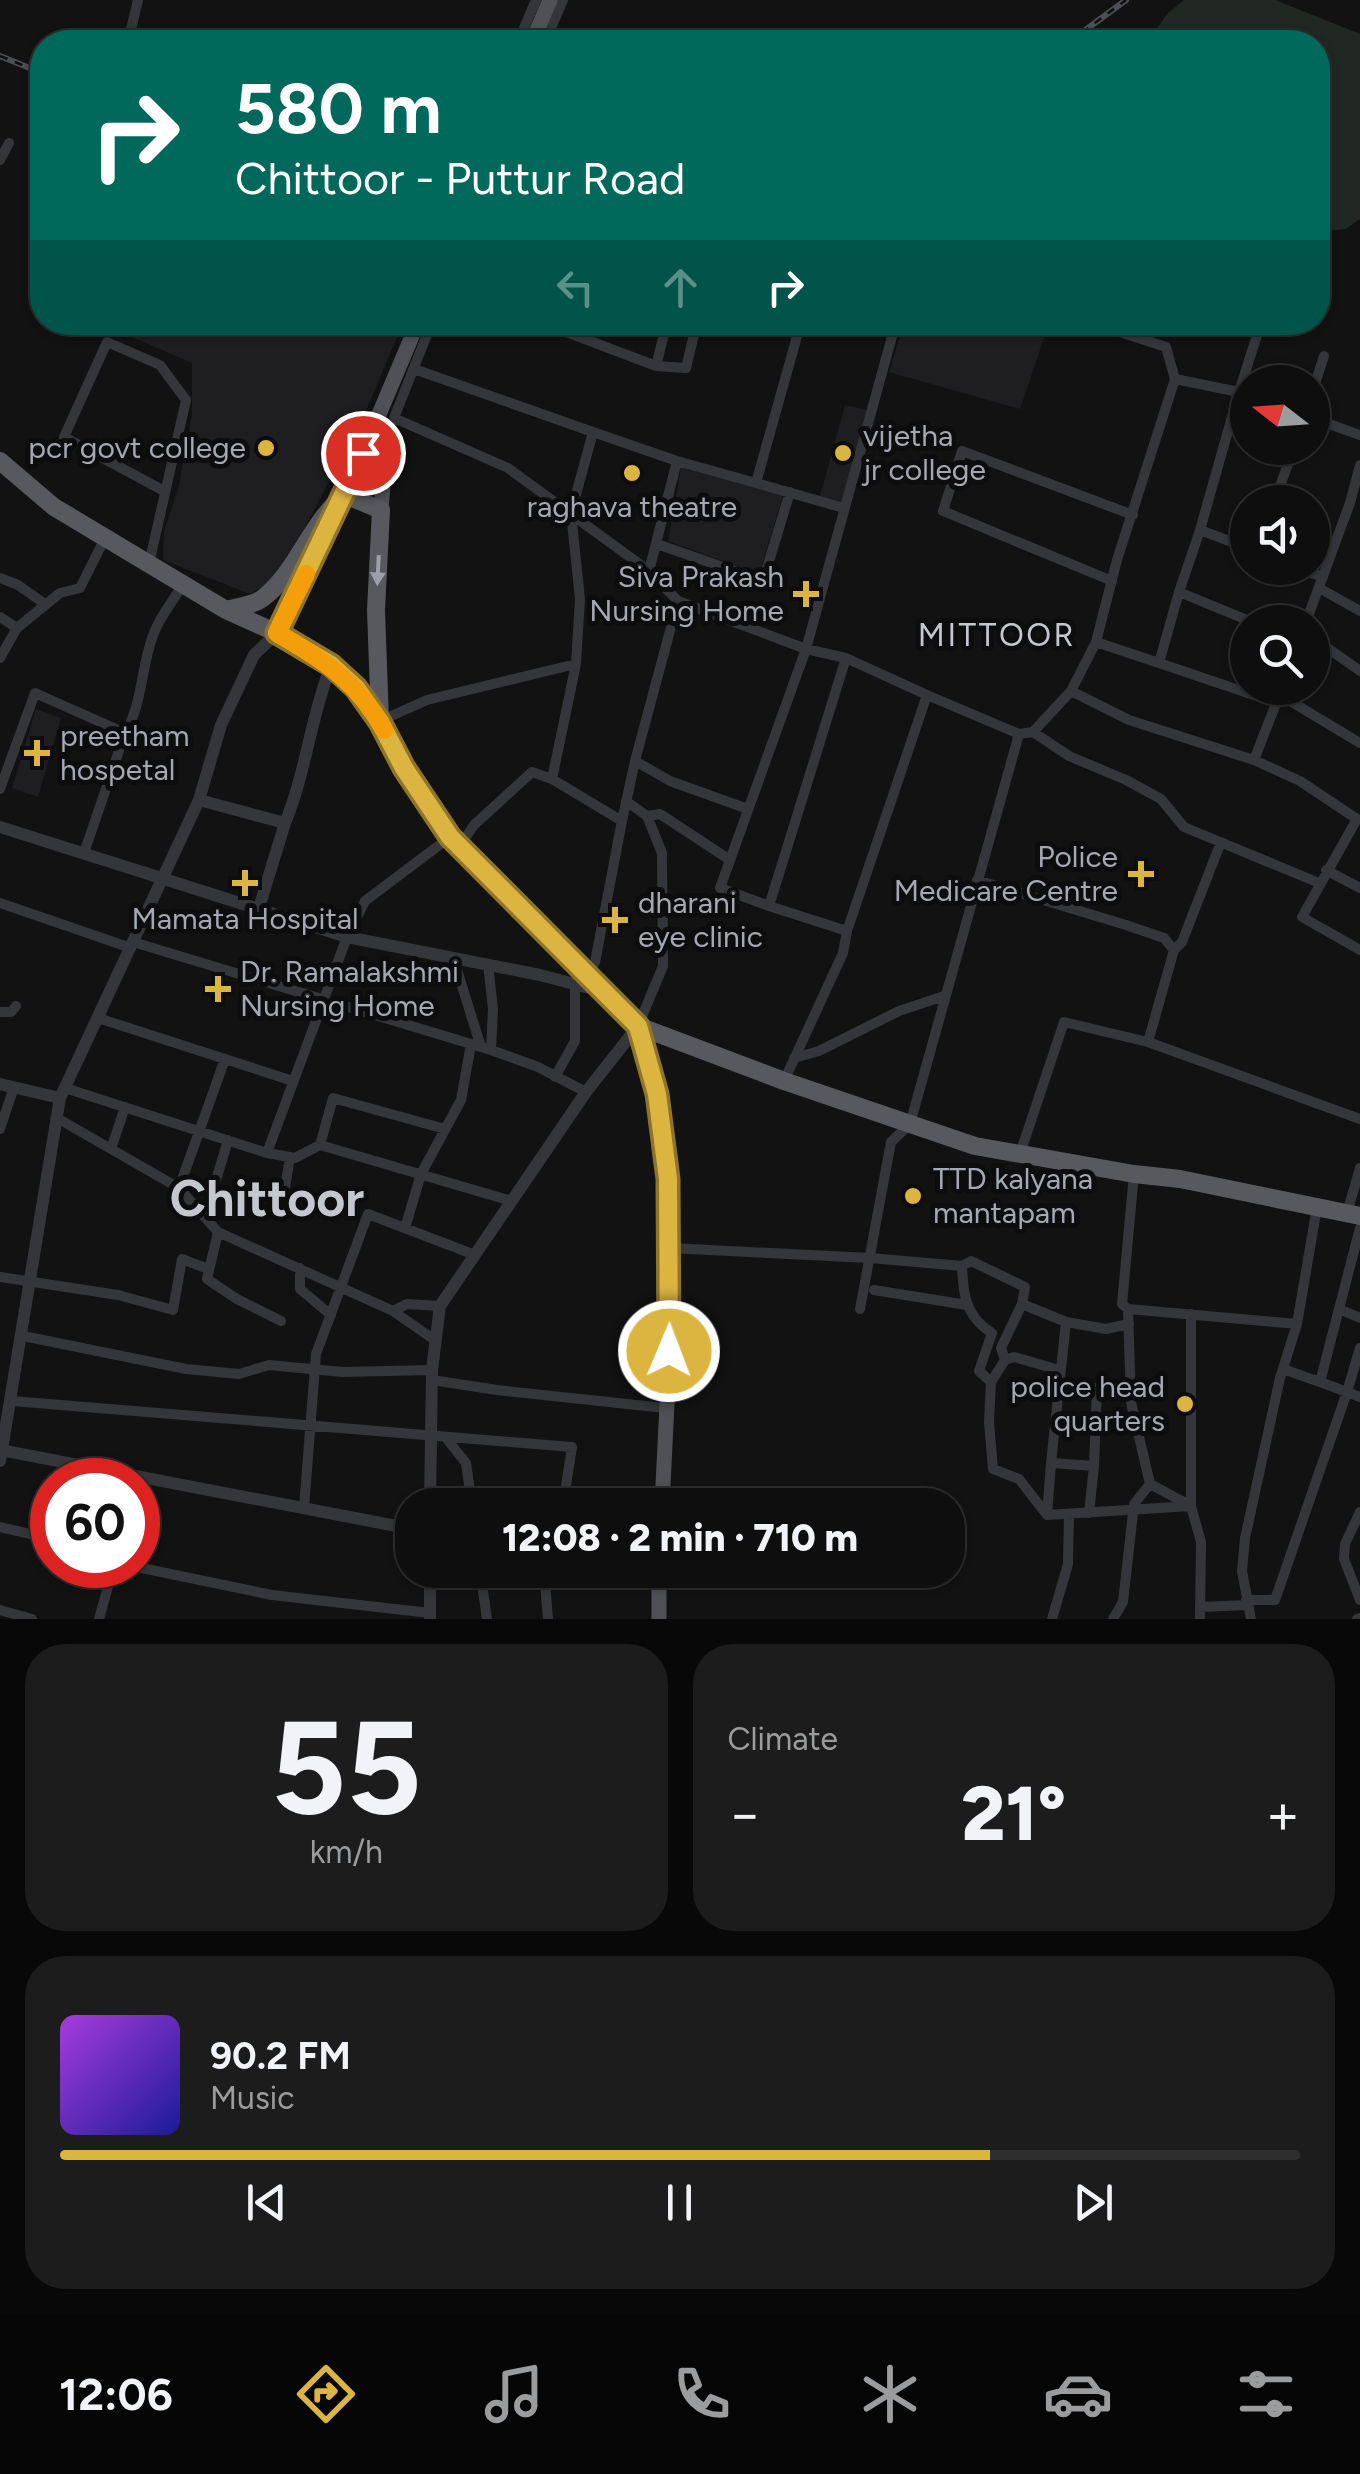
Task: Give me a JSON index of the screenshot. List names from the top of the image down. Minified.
{"districts":["MITTOOR","Chittoor"],"places":{"other":["pcr govt college","vijetha jr college","raghava theatre","TTD kalyana mantapam","police head quarters"],"health":["Siva Prakash Nursing Home","preetham hospetal","Police Medicare Centre","Mamata Hospital","dharani eye clinic","Dr. Ramalakshmi Nursing Home"]},"north":"left","page":{"turn":["580 m","Chittoor - Puttur Road"],"limit":"60","trip":"12:08 · 2 min · 710 m","tile":[["55","km/h"],"Climate"],"heat":["−","21°","+"],"song":["90.2 FM","Music"],"tabs":"12:06"}}
